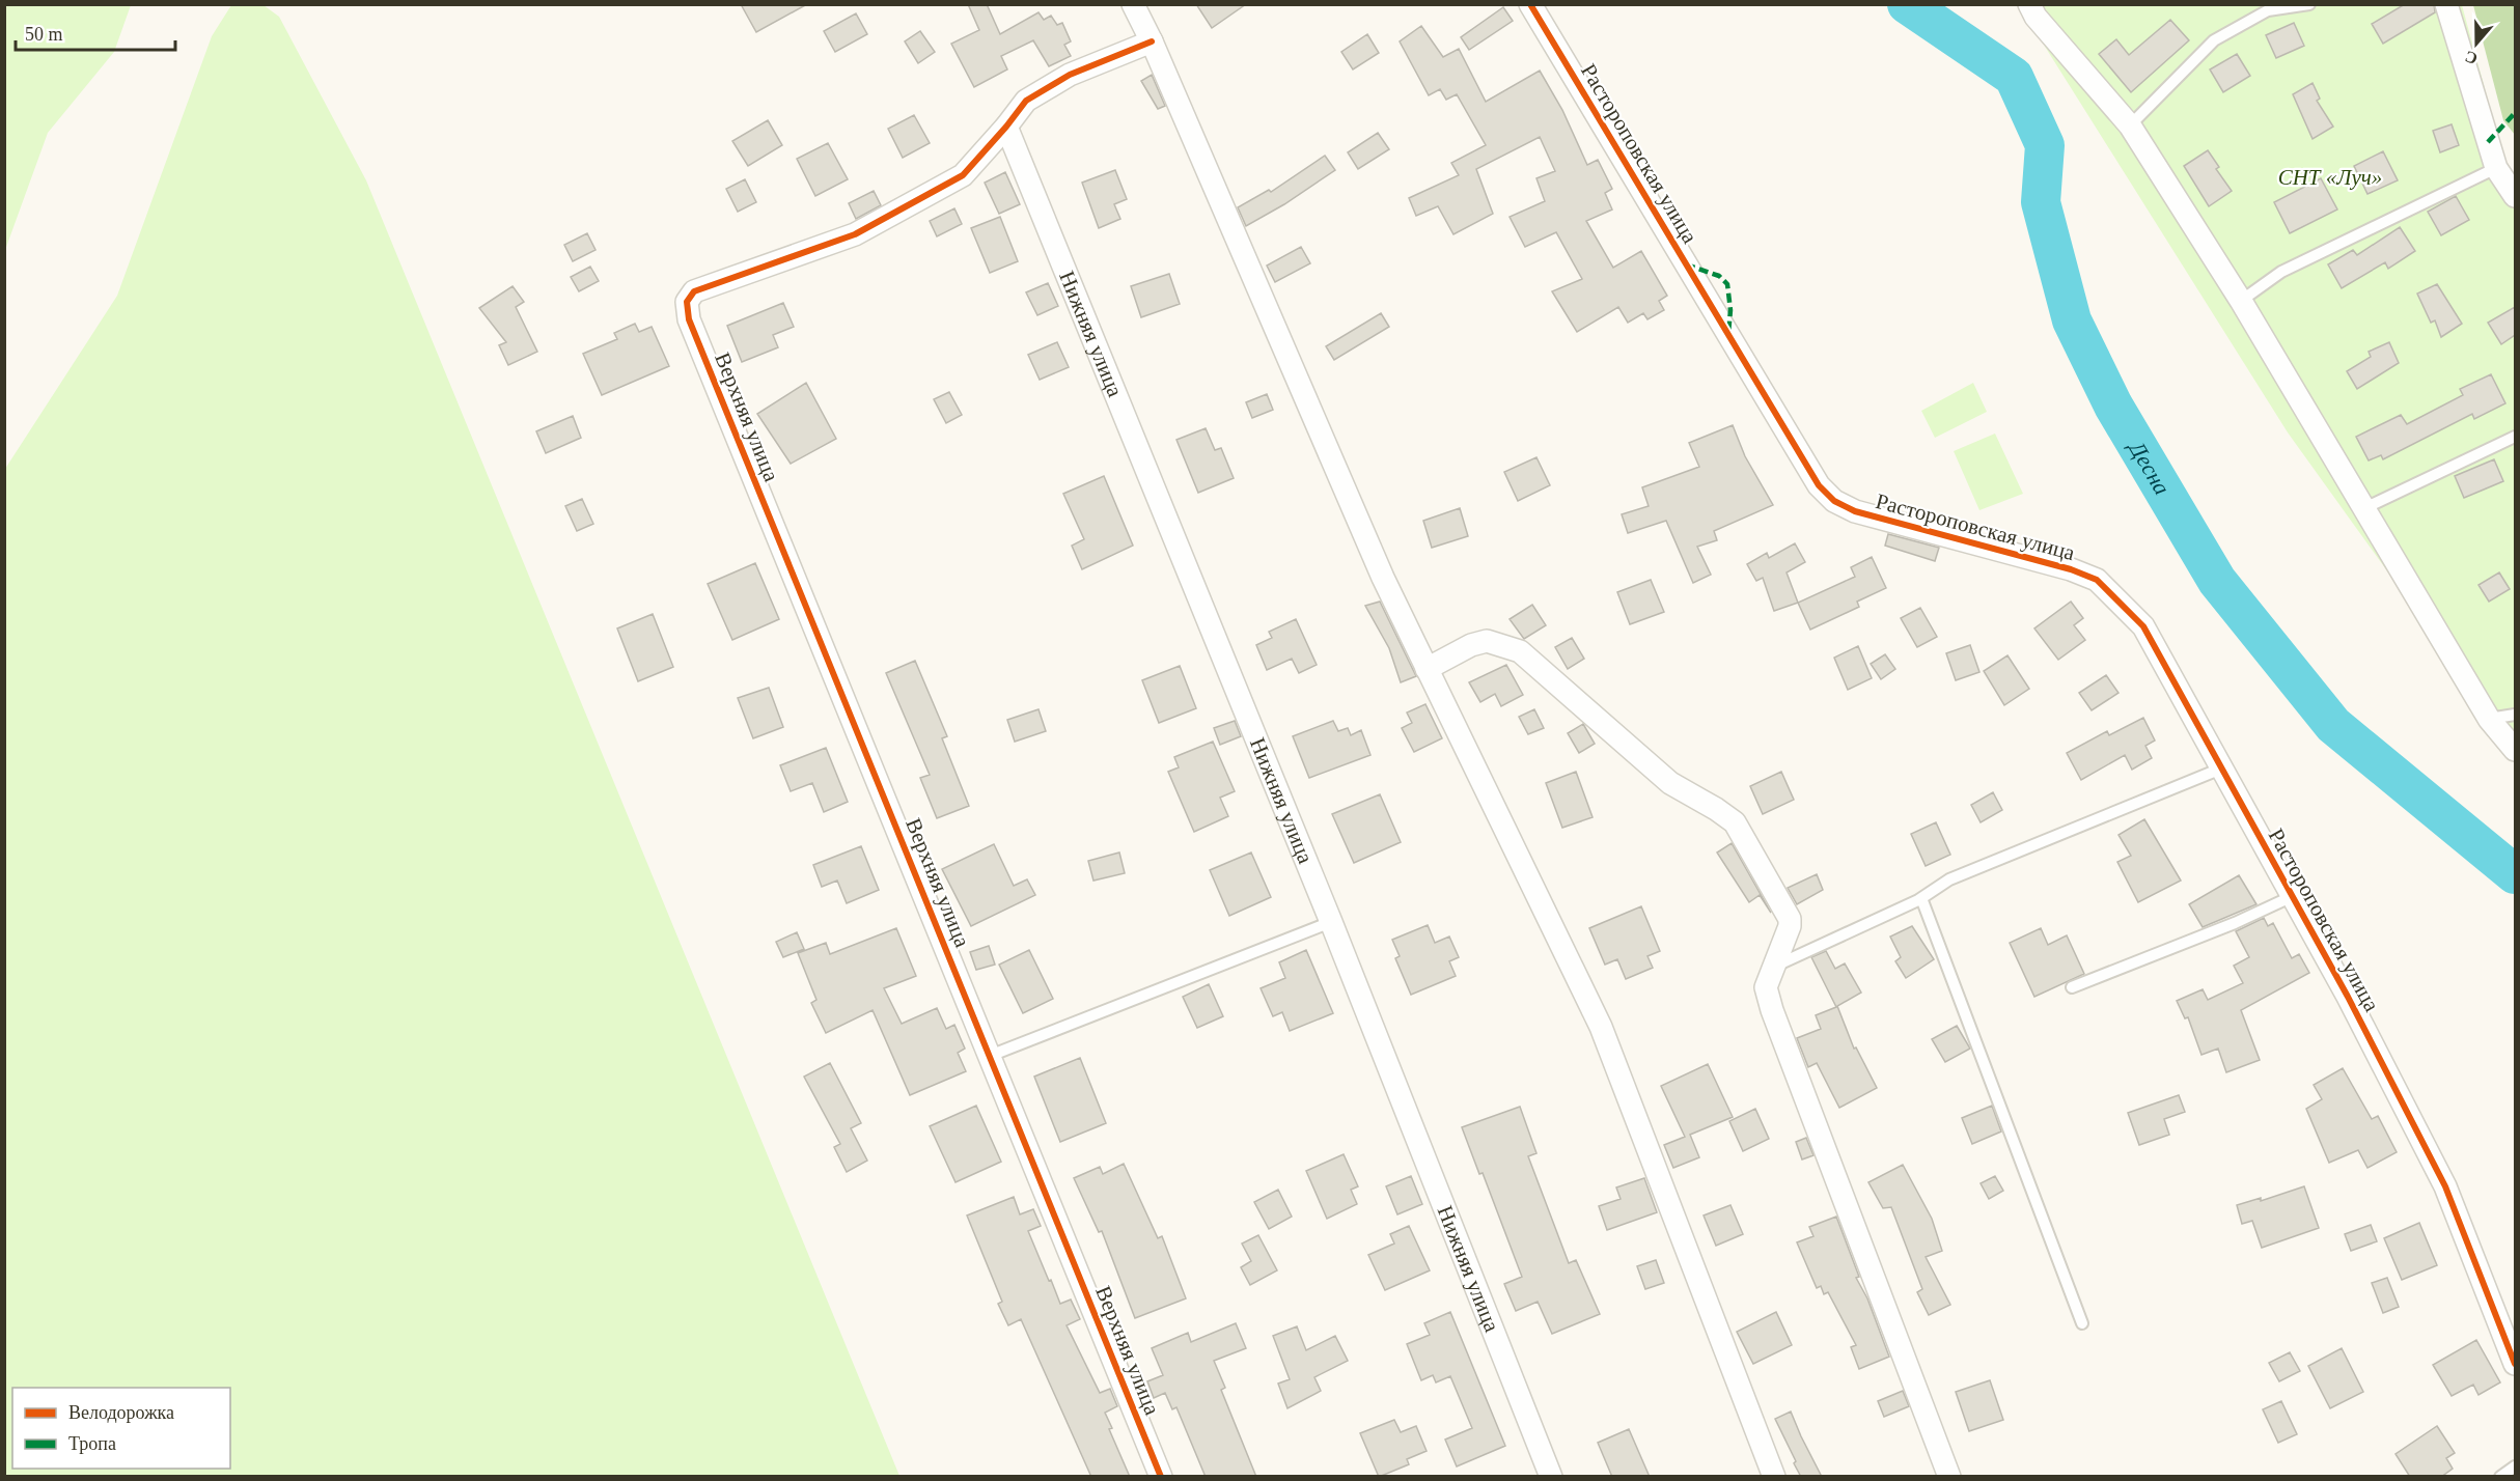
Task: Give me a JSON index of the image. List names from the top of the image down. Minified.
{"streets":{"street":["Растороповская улица","Нижняя улица","Верхняя улица"]},"crossings":[["Нижняя улица","Верхняя улица"]],"water":["Десна"],"parks":["СНТ «Луч»"],"legend":["Велодорожка","Тропа"],"scale_bar":"50 m","north":"bottom"}
